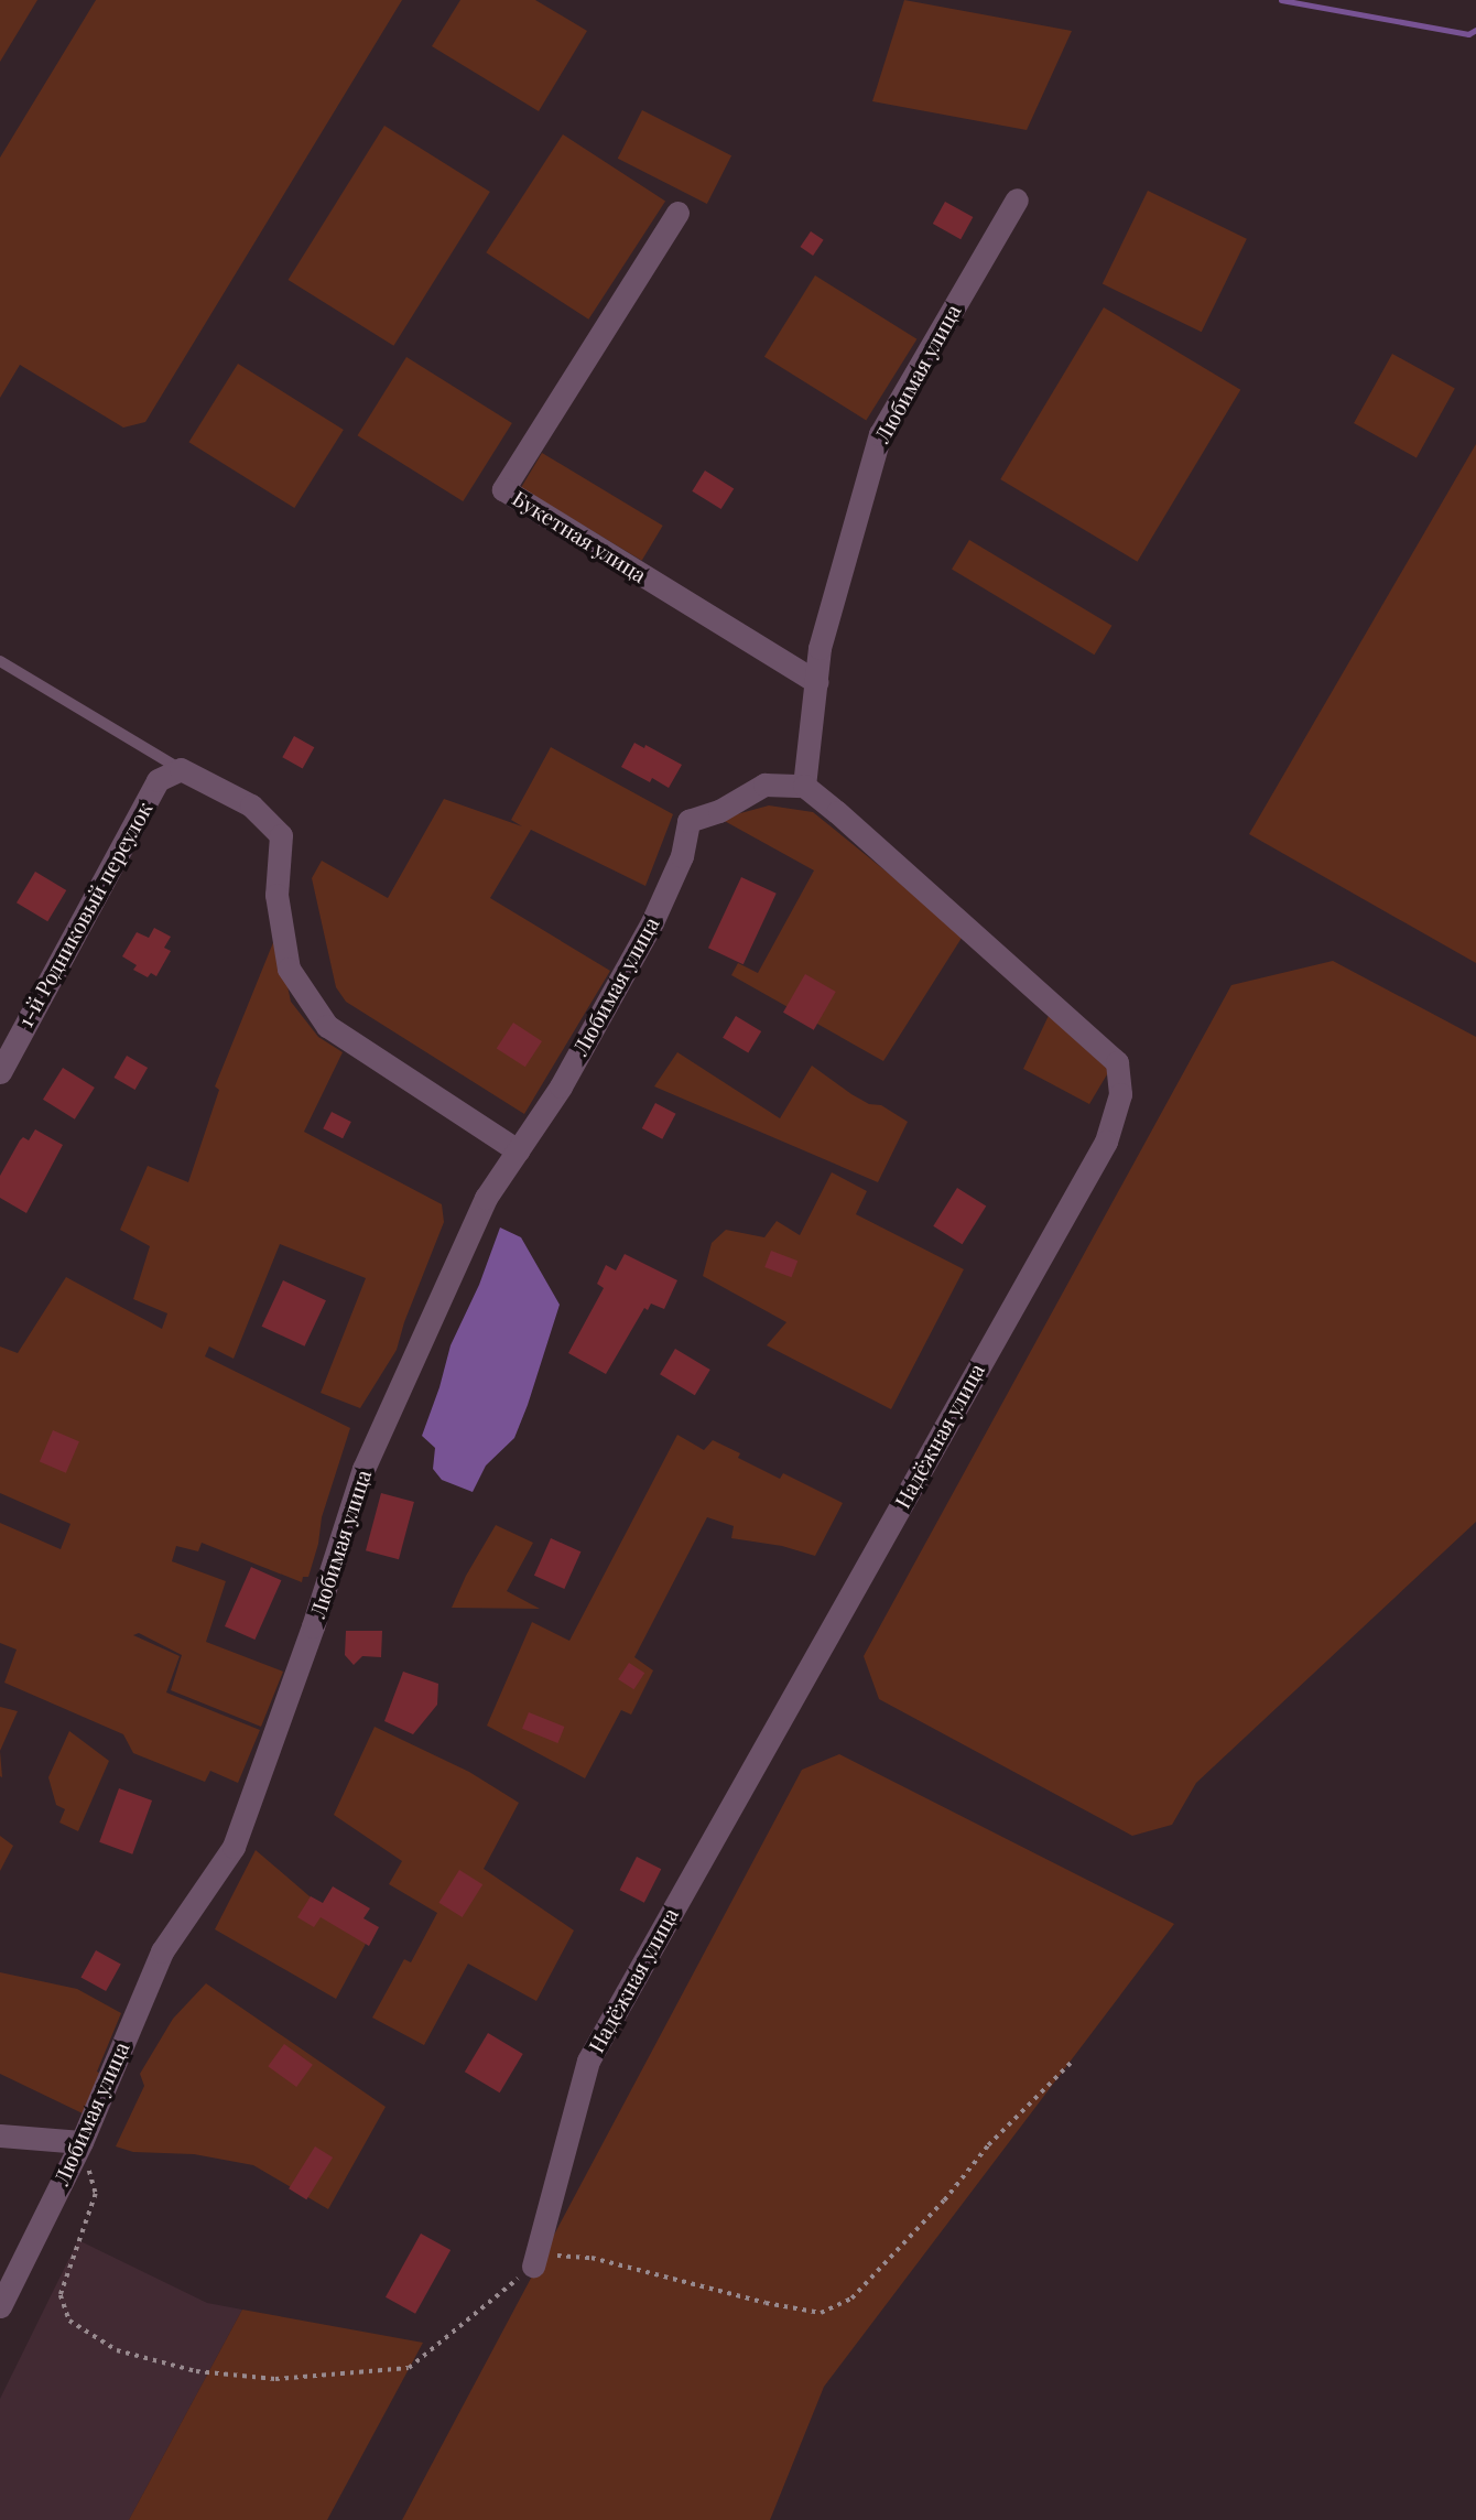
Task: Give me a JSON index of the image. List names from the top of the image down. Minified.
{"streets":{"street":["Любимая улица","Букетная улица","1-й Родниковый переулок","Надёжная улица"]},"crossings":[["Любимая улица","Букетная улица"],["Любимая улица","Надёжная улица"]]}
